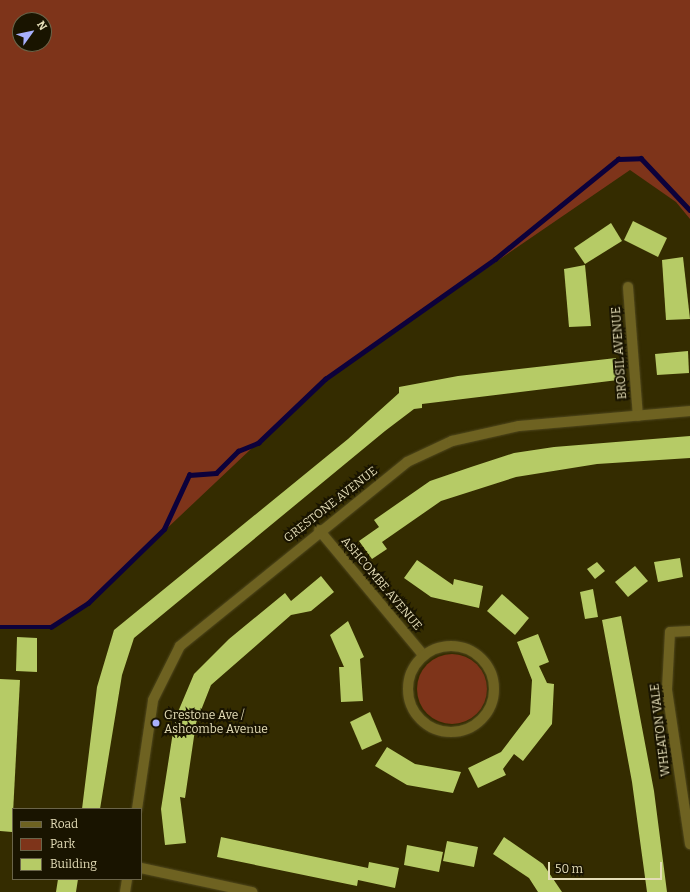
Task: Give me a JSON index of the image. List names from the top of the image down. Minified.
{"streets":{"street":["BROSIL AVENUE","GRESTONE AVENUE","ASHCOMBE AVENUE","WHEATON VALE"]},"crossings":[["BROSIL AVENUE","GRESTONE AVENUE"],["GRESTONE AVENUE","ASHCOMBE AVENUE"]],"places":["Grestone Ave / Ashcombe Avenue"],"legend":["Road","Park","Building"],"scale_bar":"50 m","north":"top right"}
